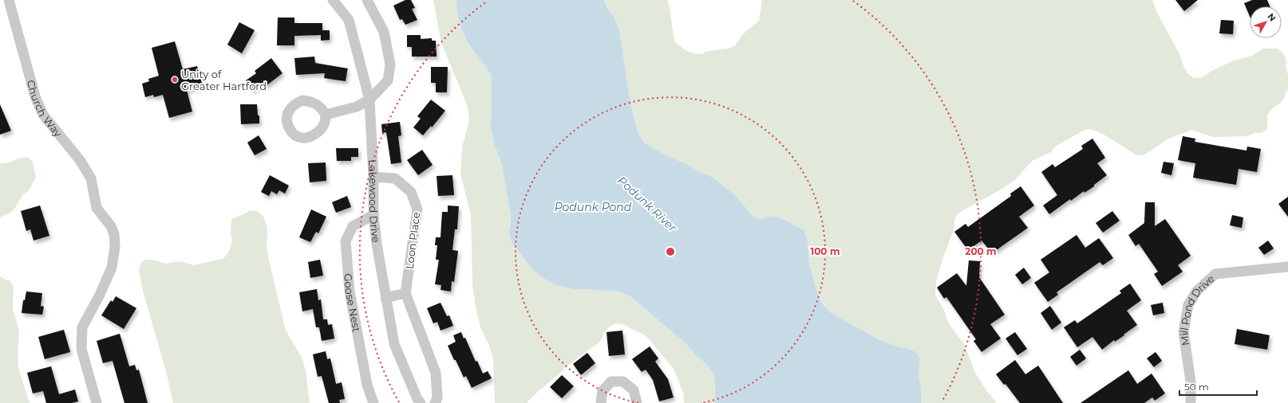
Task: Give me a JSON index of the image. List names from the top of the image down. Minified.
{"streets":{"street":["Church Way","Lakewood Drive","Loon Place","Goose Nest","Mill Pond Drive"]},"crossings":[["Lakewood Drive","Loon Place"],["Lakewood Drive","Goose Nest"]],"water":["Podunk River","Podunk Pond"],"places":["Unity of Greater Hartford"],"scale_bar":"50 m","north":"top right","rings":["100 m","200 m"]}
